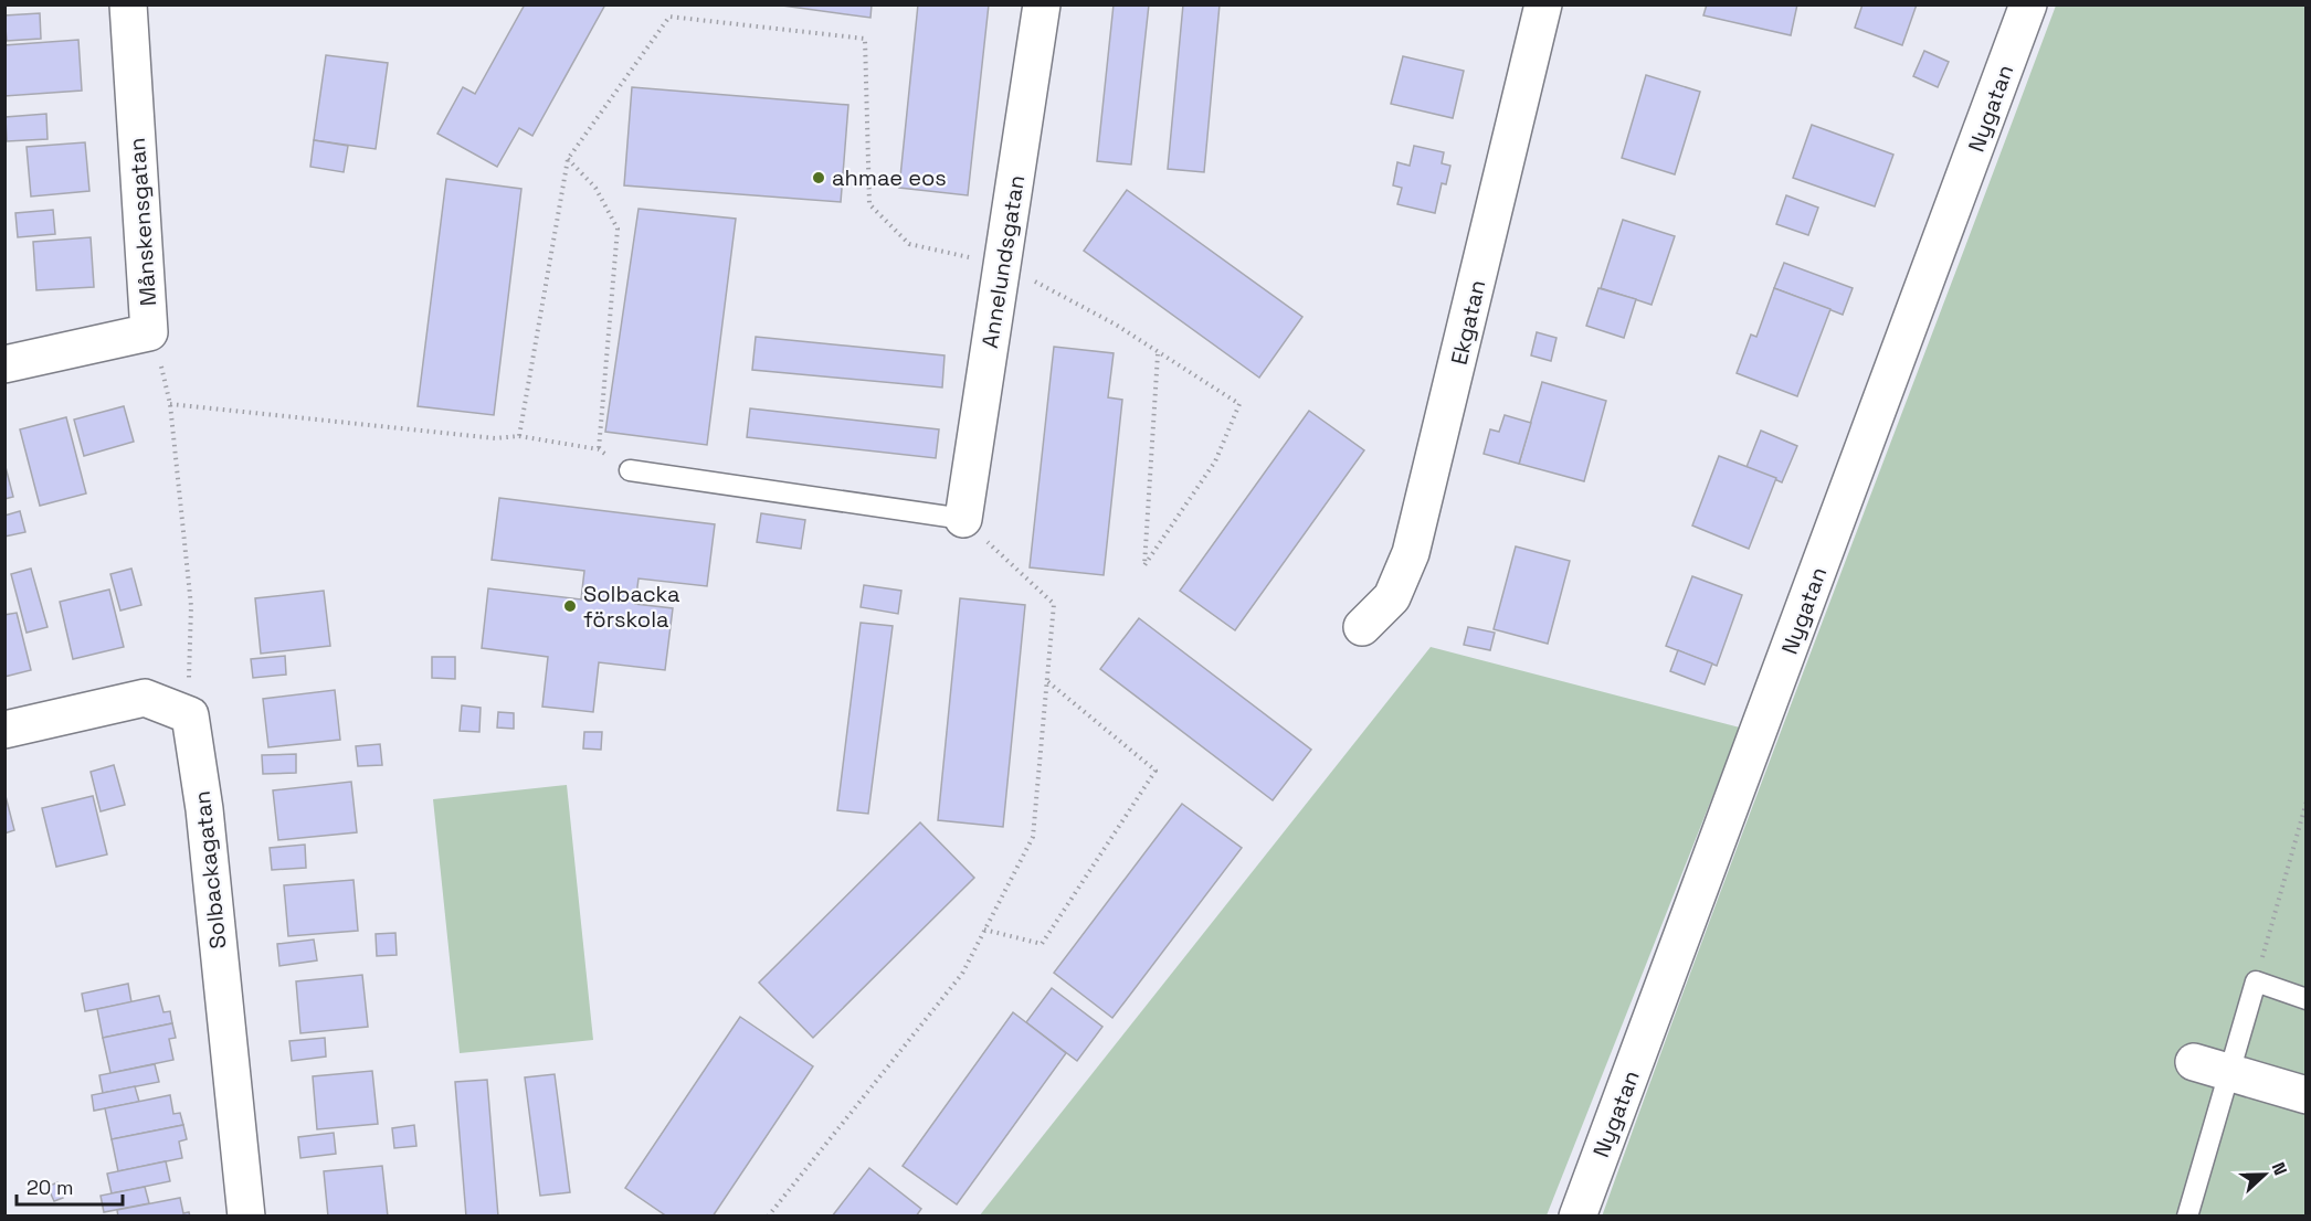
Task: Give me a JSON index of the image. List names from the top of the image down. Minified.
{"streets":{"street":["Nygatan","Månskensgatan","Annelundsgatan","Ekgatan","Solbackagatan"]},"places":["ahmae eos","Solbacka förskola"],"scale_bar":"20 m","north":"right"}
